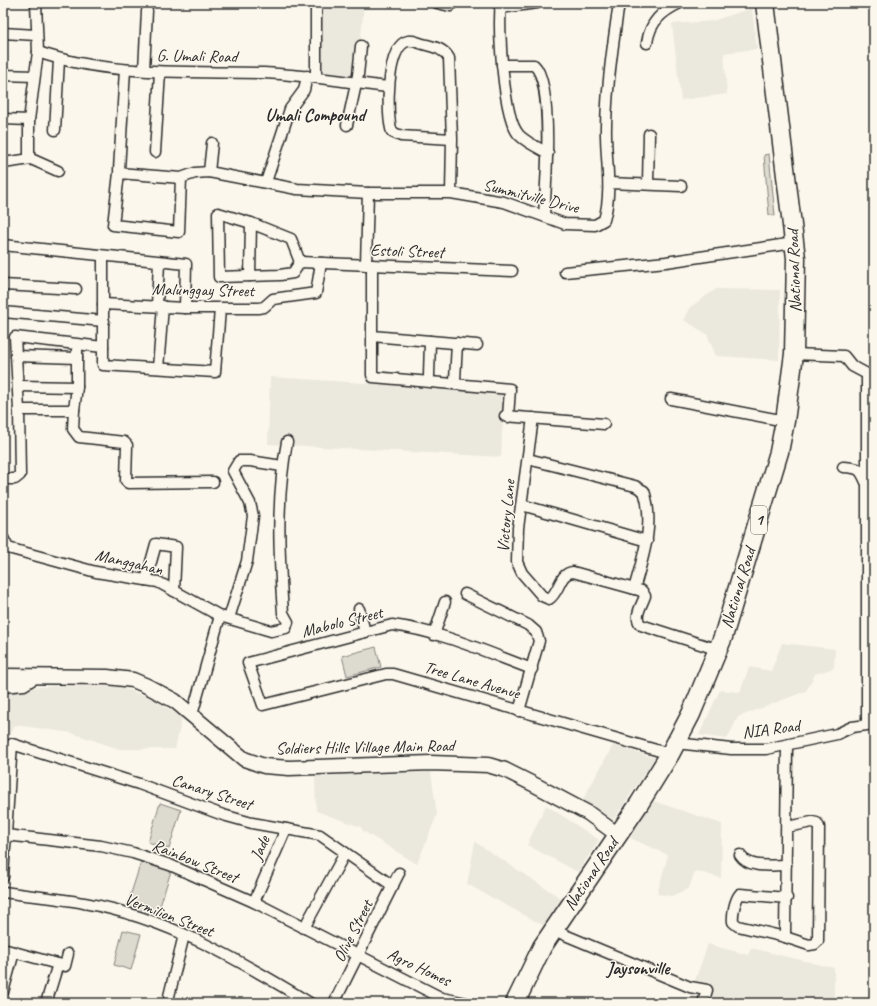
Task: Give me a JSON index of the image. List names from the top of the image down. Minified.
{"streets":{"highway":["National Road","1"],"street":["G. Umali Road","Summitville Drive","Estoli Street","Malunggay Street","Victory Lane","Manggahan","Mabolo Street","Tree Lane Avenue","NIA Road","Soldiers Hills Village Main Road","Canary Street","Jade","Rainbow Street","Vermilion Street","Olive Street","Agro Homes"]},"crossings":[["Estoli Street","Malunggay Street"],["National Road","Tree Lane Avenue"],["National Road","NIA Road"],["National Road","Soldiers Hills Village Main Road"],["Mabolo Street","Tree Lane Avenue"],["Tree Lane Avenue","NIA Road"],["Canary Street","Jade"],["Canary Street","Rainbow Street"],["Canary Street","Olive Street"],["Jade","Rainbow Street"],["Rainbow Street","Olive Street"],["Rainbow Street","Agro Homes"],["Olive Street","Agro Homes"]],"districts":["Umali Compound","Jaysonville"]}
